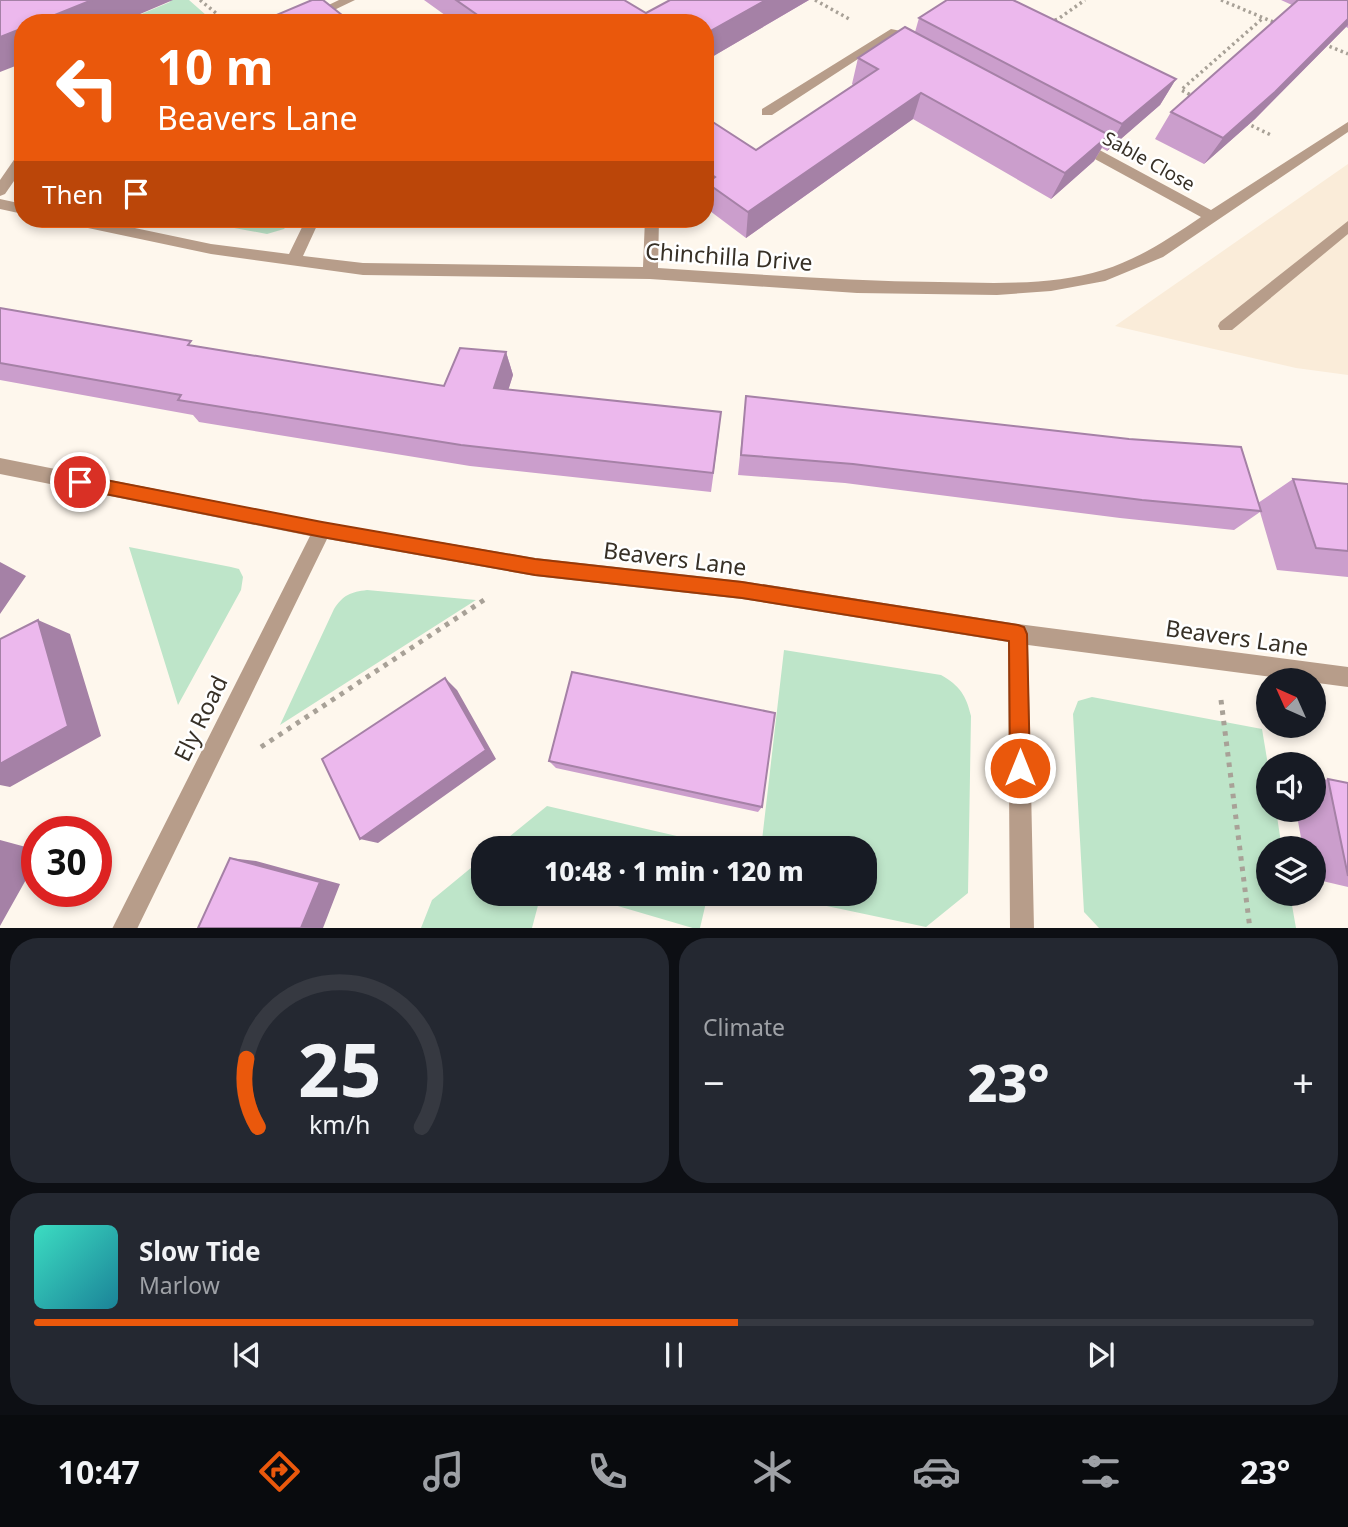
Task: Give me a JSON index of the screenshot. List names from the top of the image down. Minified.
{"streets":{"street":["Sable Close","Chinchilla Drive","Beavers Lane","Ely Road"]},"crossings":[["Sable Close","Chinchilla Drive"],["Beavers Lane","Ely Road"]],"north":"top left","page":{"turn":["10 m","Beavers Lane"],"then":"Then","limit":"30","trip":"10:48 · 1 min · 120 m","tile":"Climate","heat":["−","23°","+"],"song":["Slow Tide","Marlow"],"tabs":["10:47","23°"],"gauge":["25","km/h"]}}
